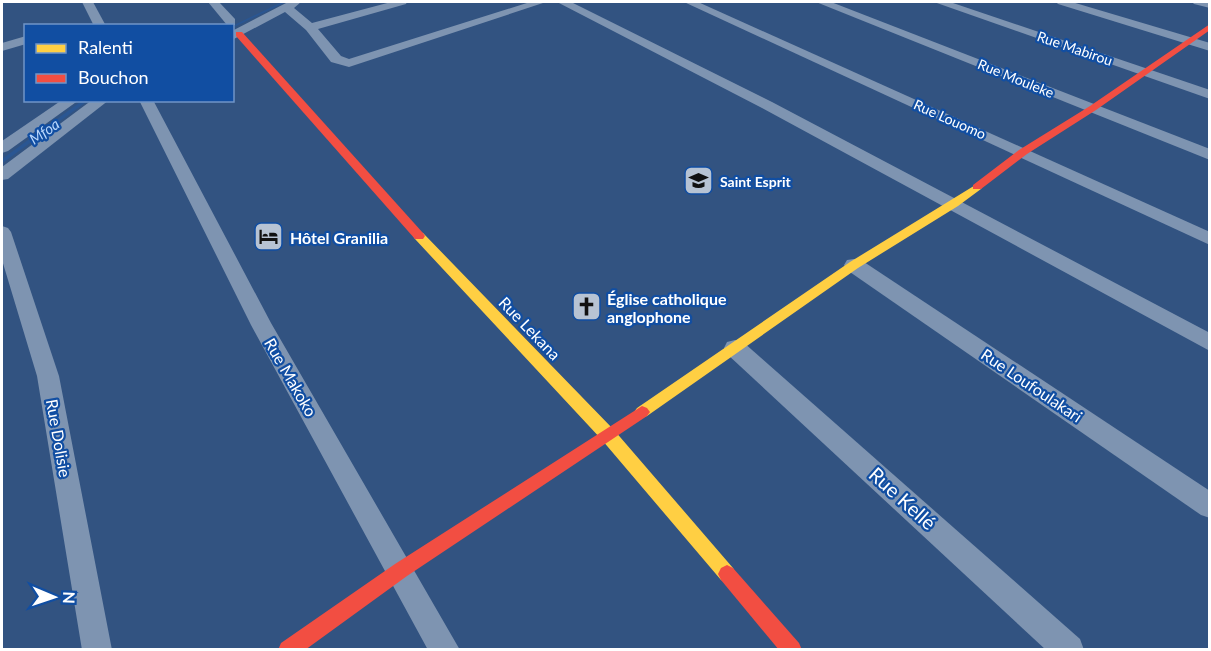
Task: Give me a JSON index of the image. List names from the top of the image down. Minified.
{"streets":{"main road":["Rue Lekana"],"street":["Rue Mabirou","Rue Mouleke","Rue Louomo","Rue Makoko","Rue Loufoulakari","Rue Dolisie","Rue Kellé"]},"water":["Mfoa"],"places":{"school or university":["Saint Esprit"],"hotel":["Hôtel Granilia"],"church":["Église catholique anglophone"]},"legend":["Ralenti","Bouchon"],"north":"right"}
